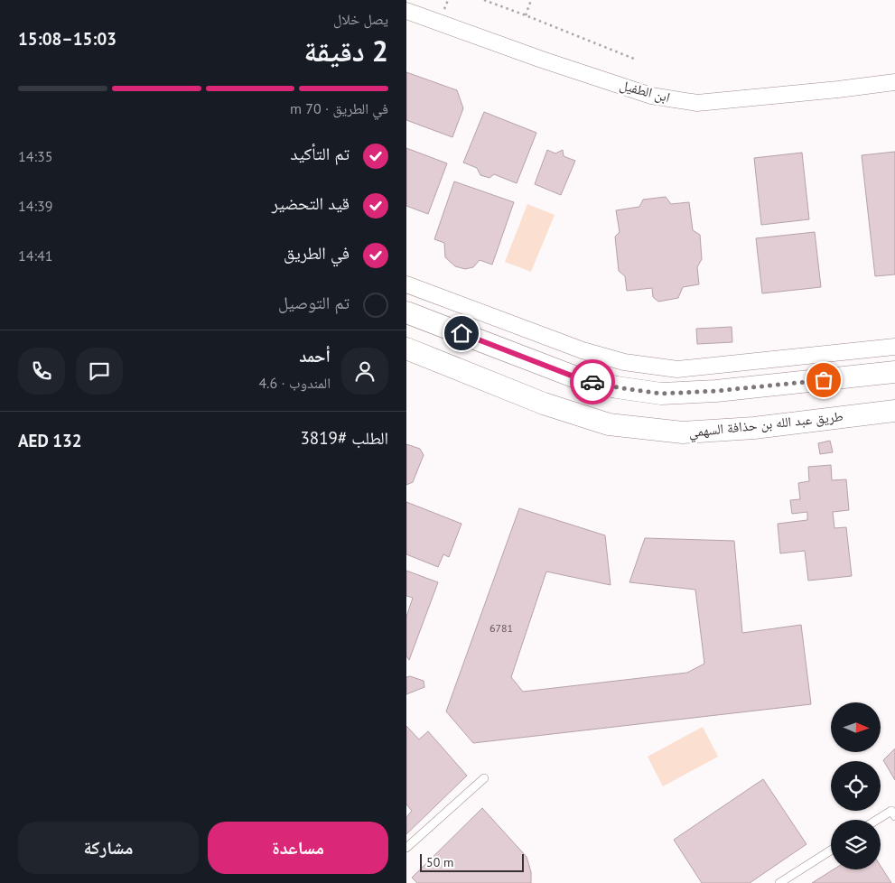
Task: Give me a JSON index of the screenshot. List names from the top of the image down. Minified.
{"streets":{"street":["ابن الطفيل","طريق عبد الله بن حذافة السهمي"]},"house_numbers":["6781"],"scale_bar":"50 m","north":"right","page":{"heading":["2 دقيقة","يصل خلال","15:03–15:08"],"panel":["أحمد","المندوب · 4.6","الطلب #3819","AED 132"],"bar":"في الطريق · 70 m","list":[["تم التأكيد","14:35"],["قيد التحضير","14:39"],["في الطريق","14:41"],"تم التوصيل"],"buttons":["مساعدة","مشاركة"],"scale":"50 m"}}
